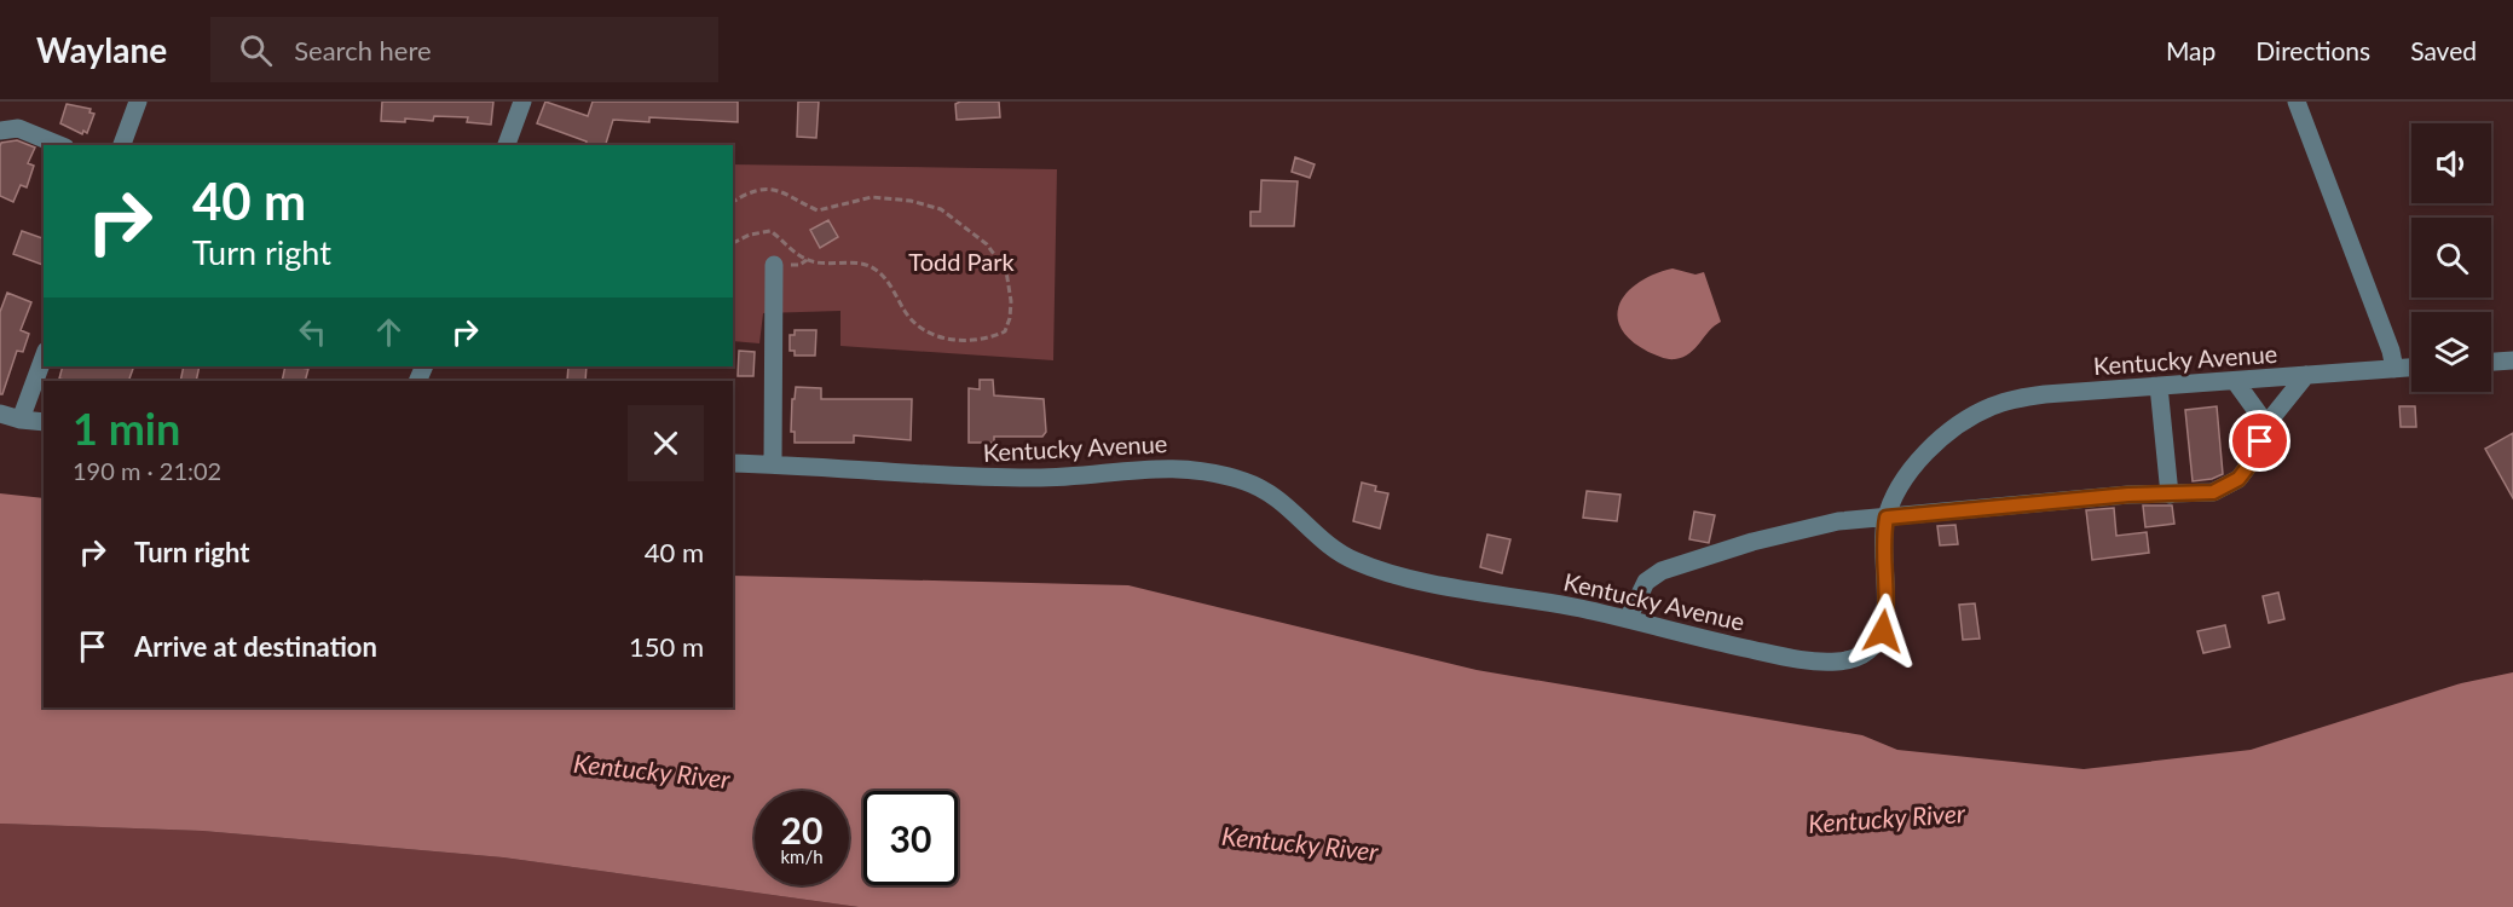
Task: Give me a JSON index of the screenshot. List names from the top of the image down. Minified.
{"streets":{"street":["Kentucky Avenue"]},"water":["Kentucky River"],"parks":["Todd Park"],"page":{"header":"Waylane","search":"Search here","nav":["Map","Directions","Saved"],"turn":["40 m","Turn right"],"heading":["1 min","190 m · 21:02"],"list":[{"name":"Turn right","value":"40 m"},{"name":"Arrive at destination","value":"150 m"}],"speed":"20 km/h","limit":"30"}}
